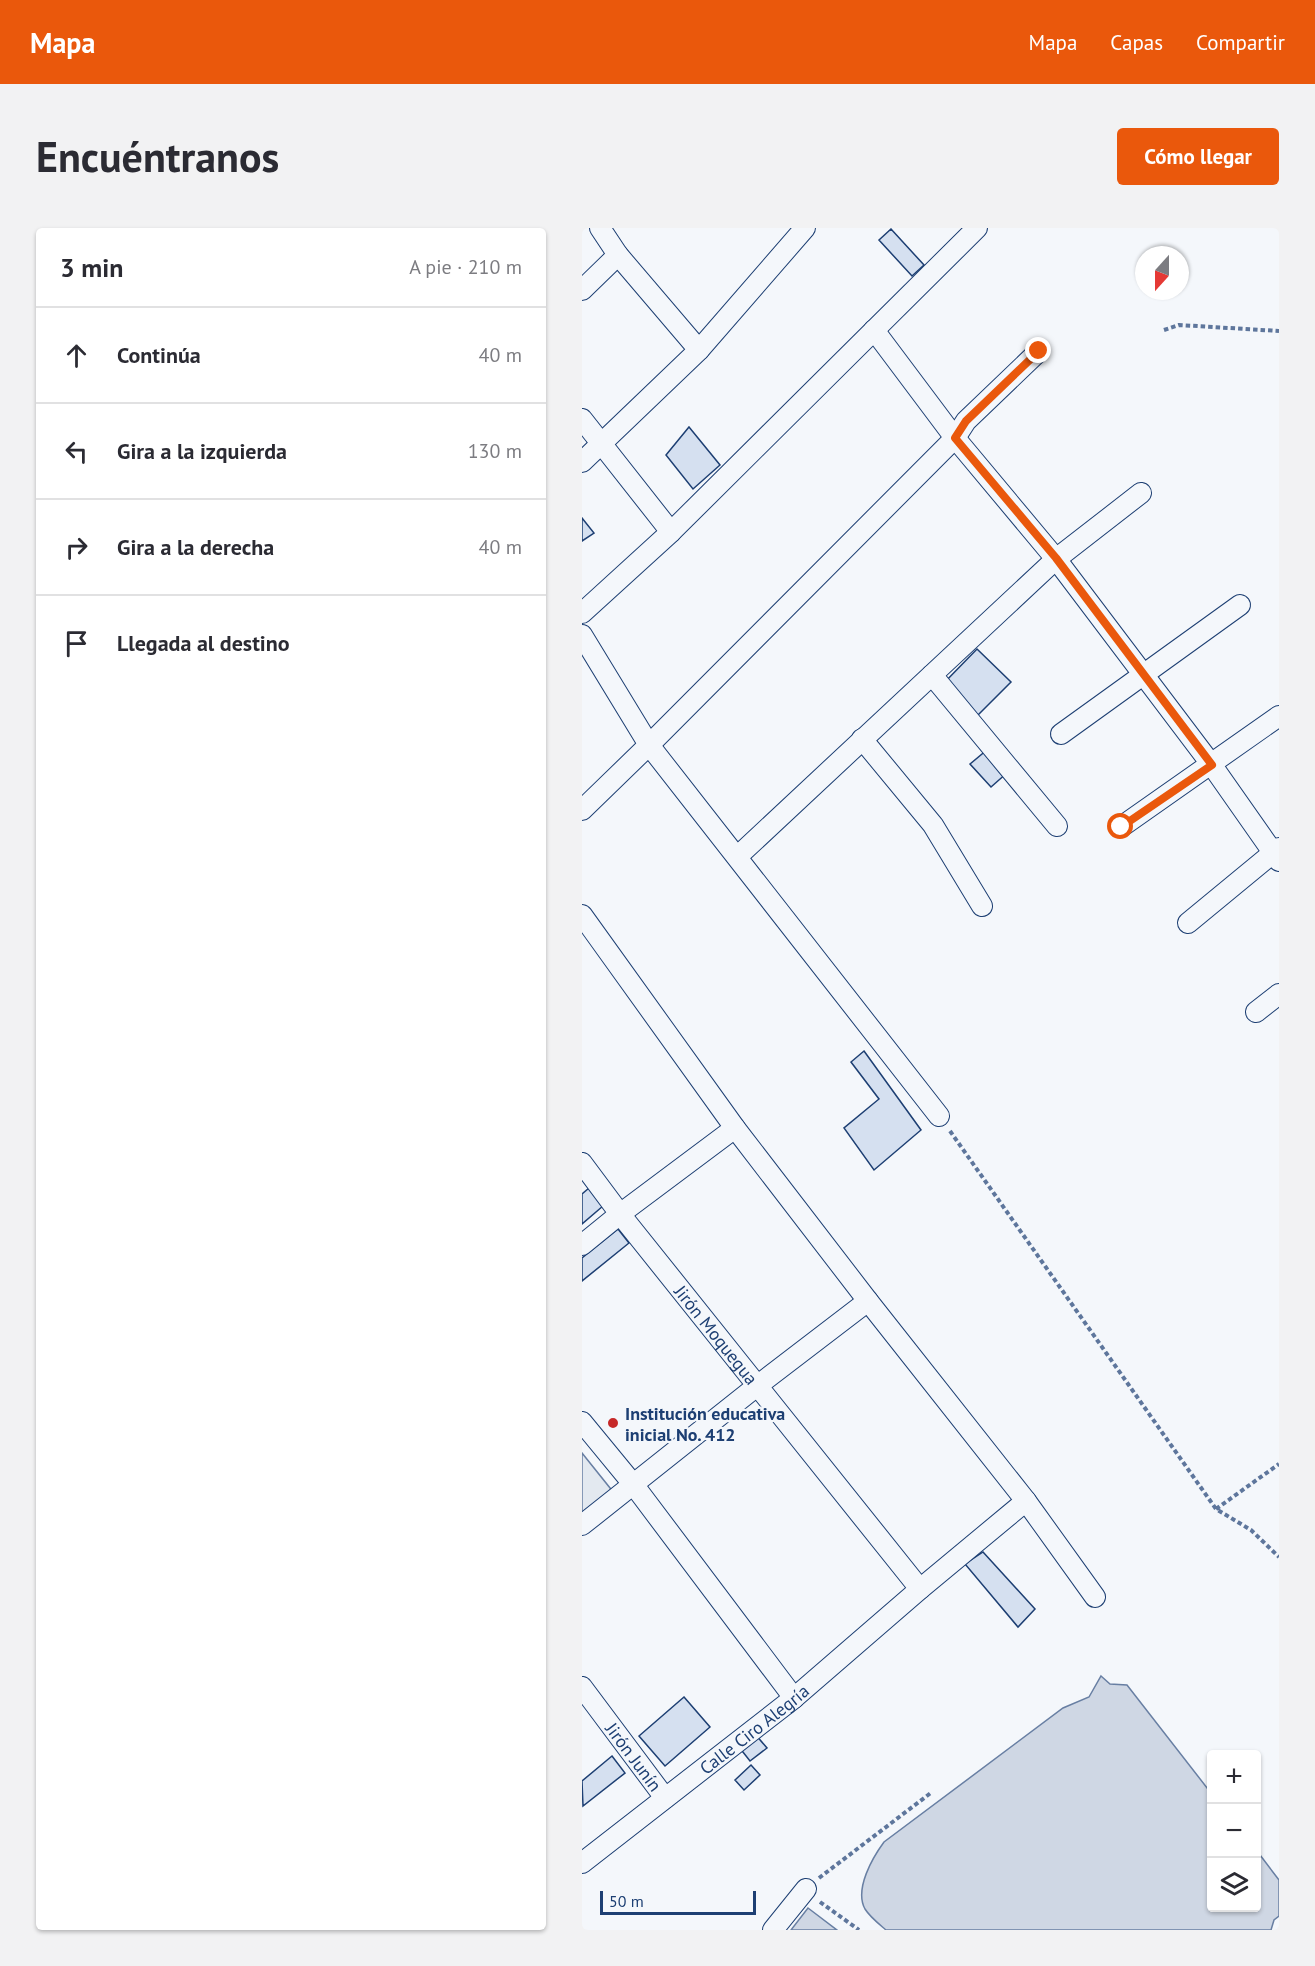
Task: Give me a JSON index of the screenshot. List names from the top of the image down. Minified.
{"streets":{"street":["Jirón Moquegua","Calle Ciro Alegría","Jirón Junín"]},"crossings":[["Jirón Moquegua","Calle Ciro Alegría"],["Calle Ciro Alegría","Jirón Junín"]],"places":["Institución educativa inicial No. 412"],"scale_bar":"50 m","north":"bottom","page":{"header":"Mapa","nav":["Mapa","Capas","Compartir"],"buttons":"Cómo llegar","title":"Encuéntranos","heading":["3 min","A pie · 210 m"],"list":[["Continúa","40 m"],["Gira a la izquierda","130 m"],["Gira a la derecha","40 m"],"Llegada al destino"],"map_buttons":["+","−"],"scale":"50 m"}}
